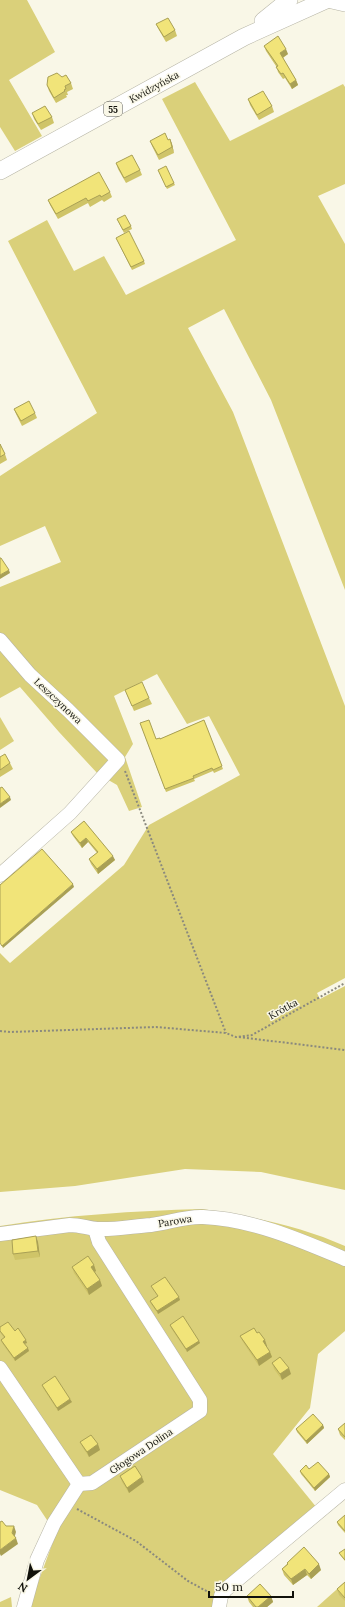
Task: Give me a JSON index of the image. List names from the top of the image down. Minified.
{"streets":{"main road":["Kwidzyńska","55"],"street":["Leszczynowa","Parowa","Głogowa Dolina"],"path":["Krótka"]},"crossings":[["Kwidzyńska","55"],["Parowa","Głogowa Dolina"]],"scale_bar":"50 m","north":"bottom left"}
